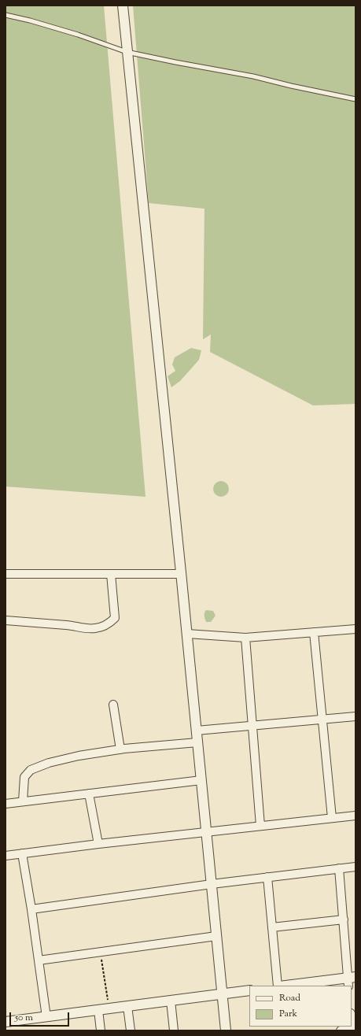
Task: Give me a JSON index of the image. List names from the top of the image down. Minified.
{"legend":["Road","Park"],"scale_bar":"50 m"}
